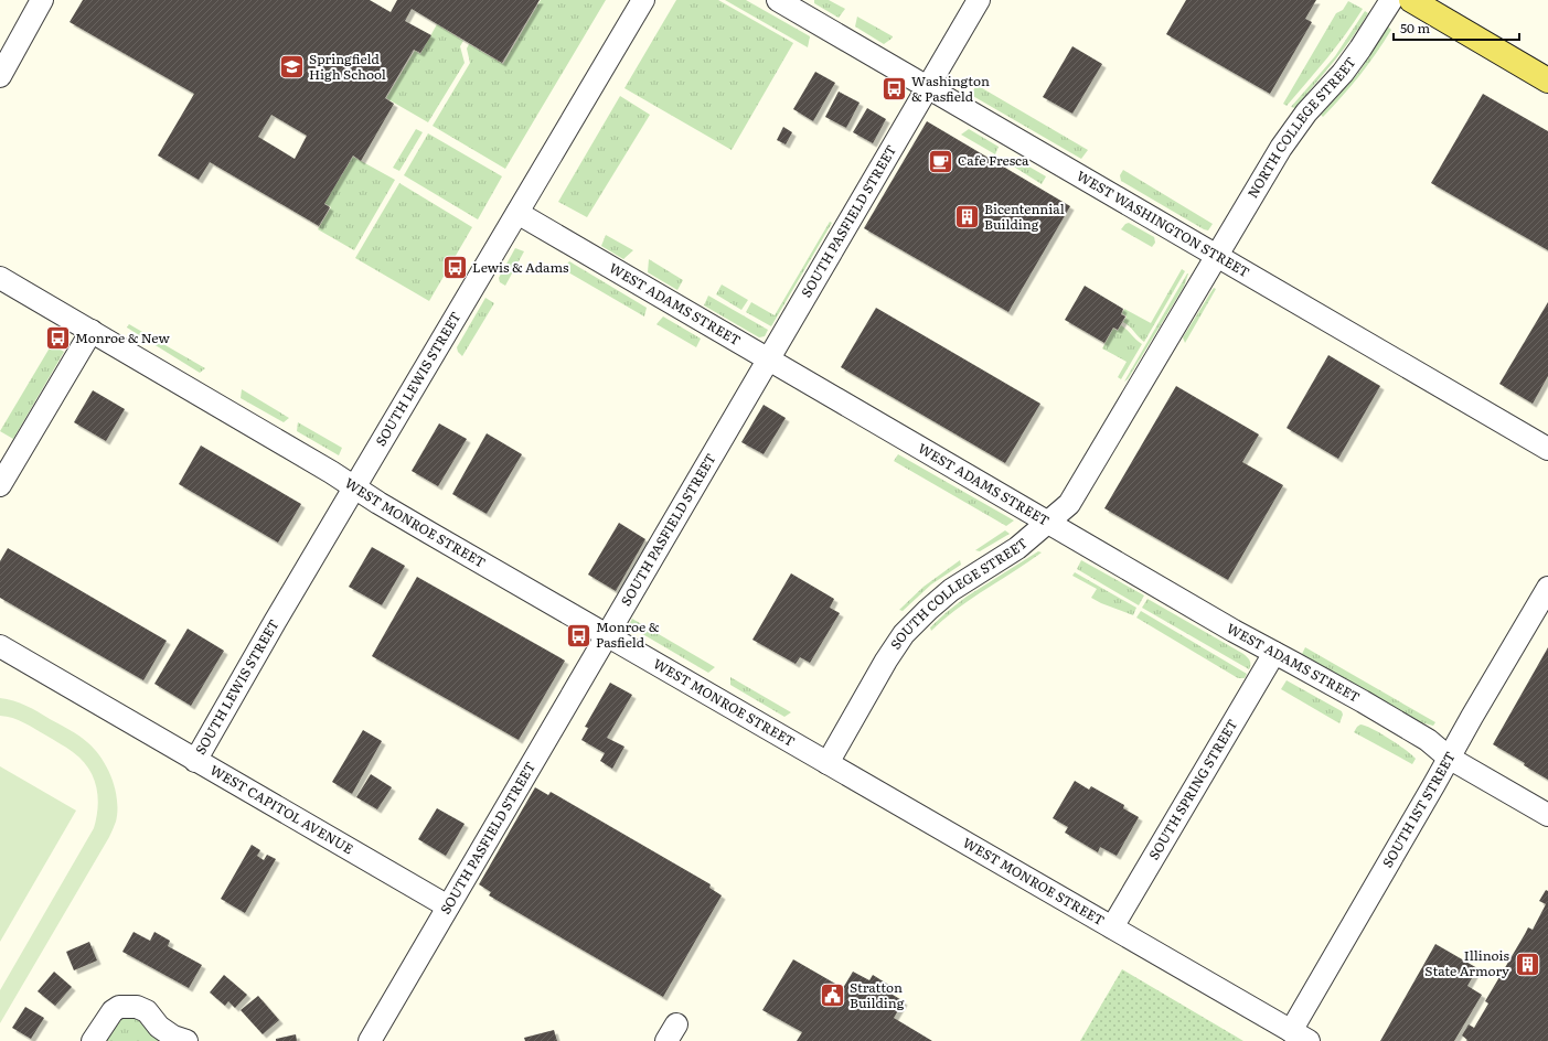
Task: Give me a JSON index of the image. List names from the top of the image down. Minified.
{"streets":{"street":["NORTH COLLEGE STREET","SOUTH PASFIELD STREET","WEST WASHINGTON STREET","WEST ADAMS STREET","SOUTH LEWIS STREET","WEST MONROE STREET","SOUTH COLLEGE STREET","SOUTH SPRING STREET","WEST CAPITOL AVENUE","SOUTH 1ST STREET"]},"crossings":[["NORTH COLLEGE STREET","WEST WASHINGTON STREET"],["NORTH COLLEGE STREET","SOUTH COLLEGE STREET"],["SOUTH PASFIELD STREET","WEST WASHINGTON STREET"],["SOUTH PASFIELD STREET","WEST ADAMS STREET"],["SOUTH PASFIELD STREET","WEST MONROE STREET"],["SOUTH PASFIELD STREET","WEST CAPITOL AVENUE"],["WEST WASHINGTON STREET","SOUTH COLLEGE STREET"],["WEST ADAMS STREET","SOUTH LEWIS STREET"],["WEST ADAMS STREET","SOUTH COLLEGE STREET"],["WEST ADAMS STREET","SOUTH SPRING STREET"],["WEST ADAMS STREET","SOUTH 1ST STREET"],["SOUTH LEWIS STREET","WEST MONROE STREET"],["SOUTH LEWIS STREET","WEST CAPITOL AVENUE"],["WEST MONROE STREET","SOUTH COLLEGE STREET"],["WEST MONROE STREET","SOUTH SPRING STREET"],["WEST MONROE STREET","SOUTH 1ST STREET"]],"places":{"school or university":["Springfield High School"],"bus stop":["Washington & Pasfield","Lewis & Adams","Monroe & New","Monroe & Pasfield"],"cafe":["Cafe Fresca"],"building":["Bicentennial Building","Illinois State Armory"],"public building":["Stratton Building"]},"scale_bar":"50 m"}
